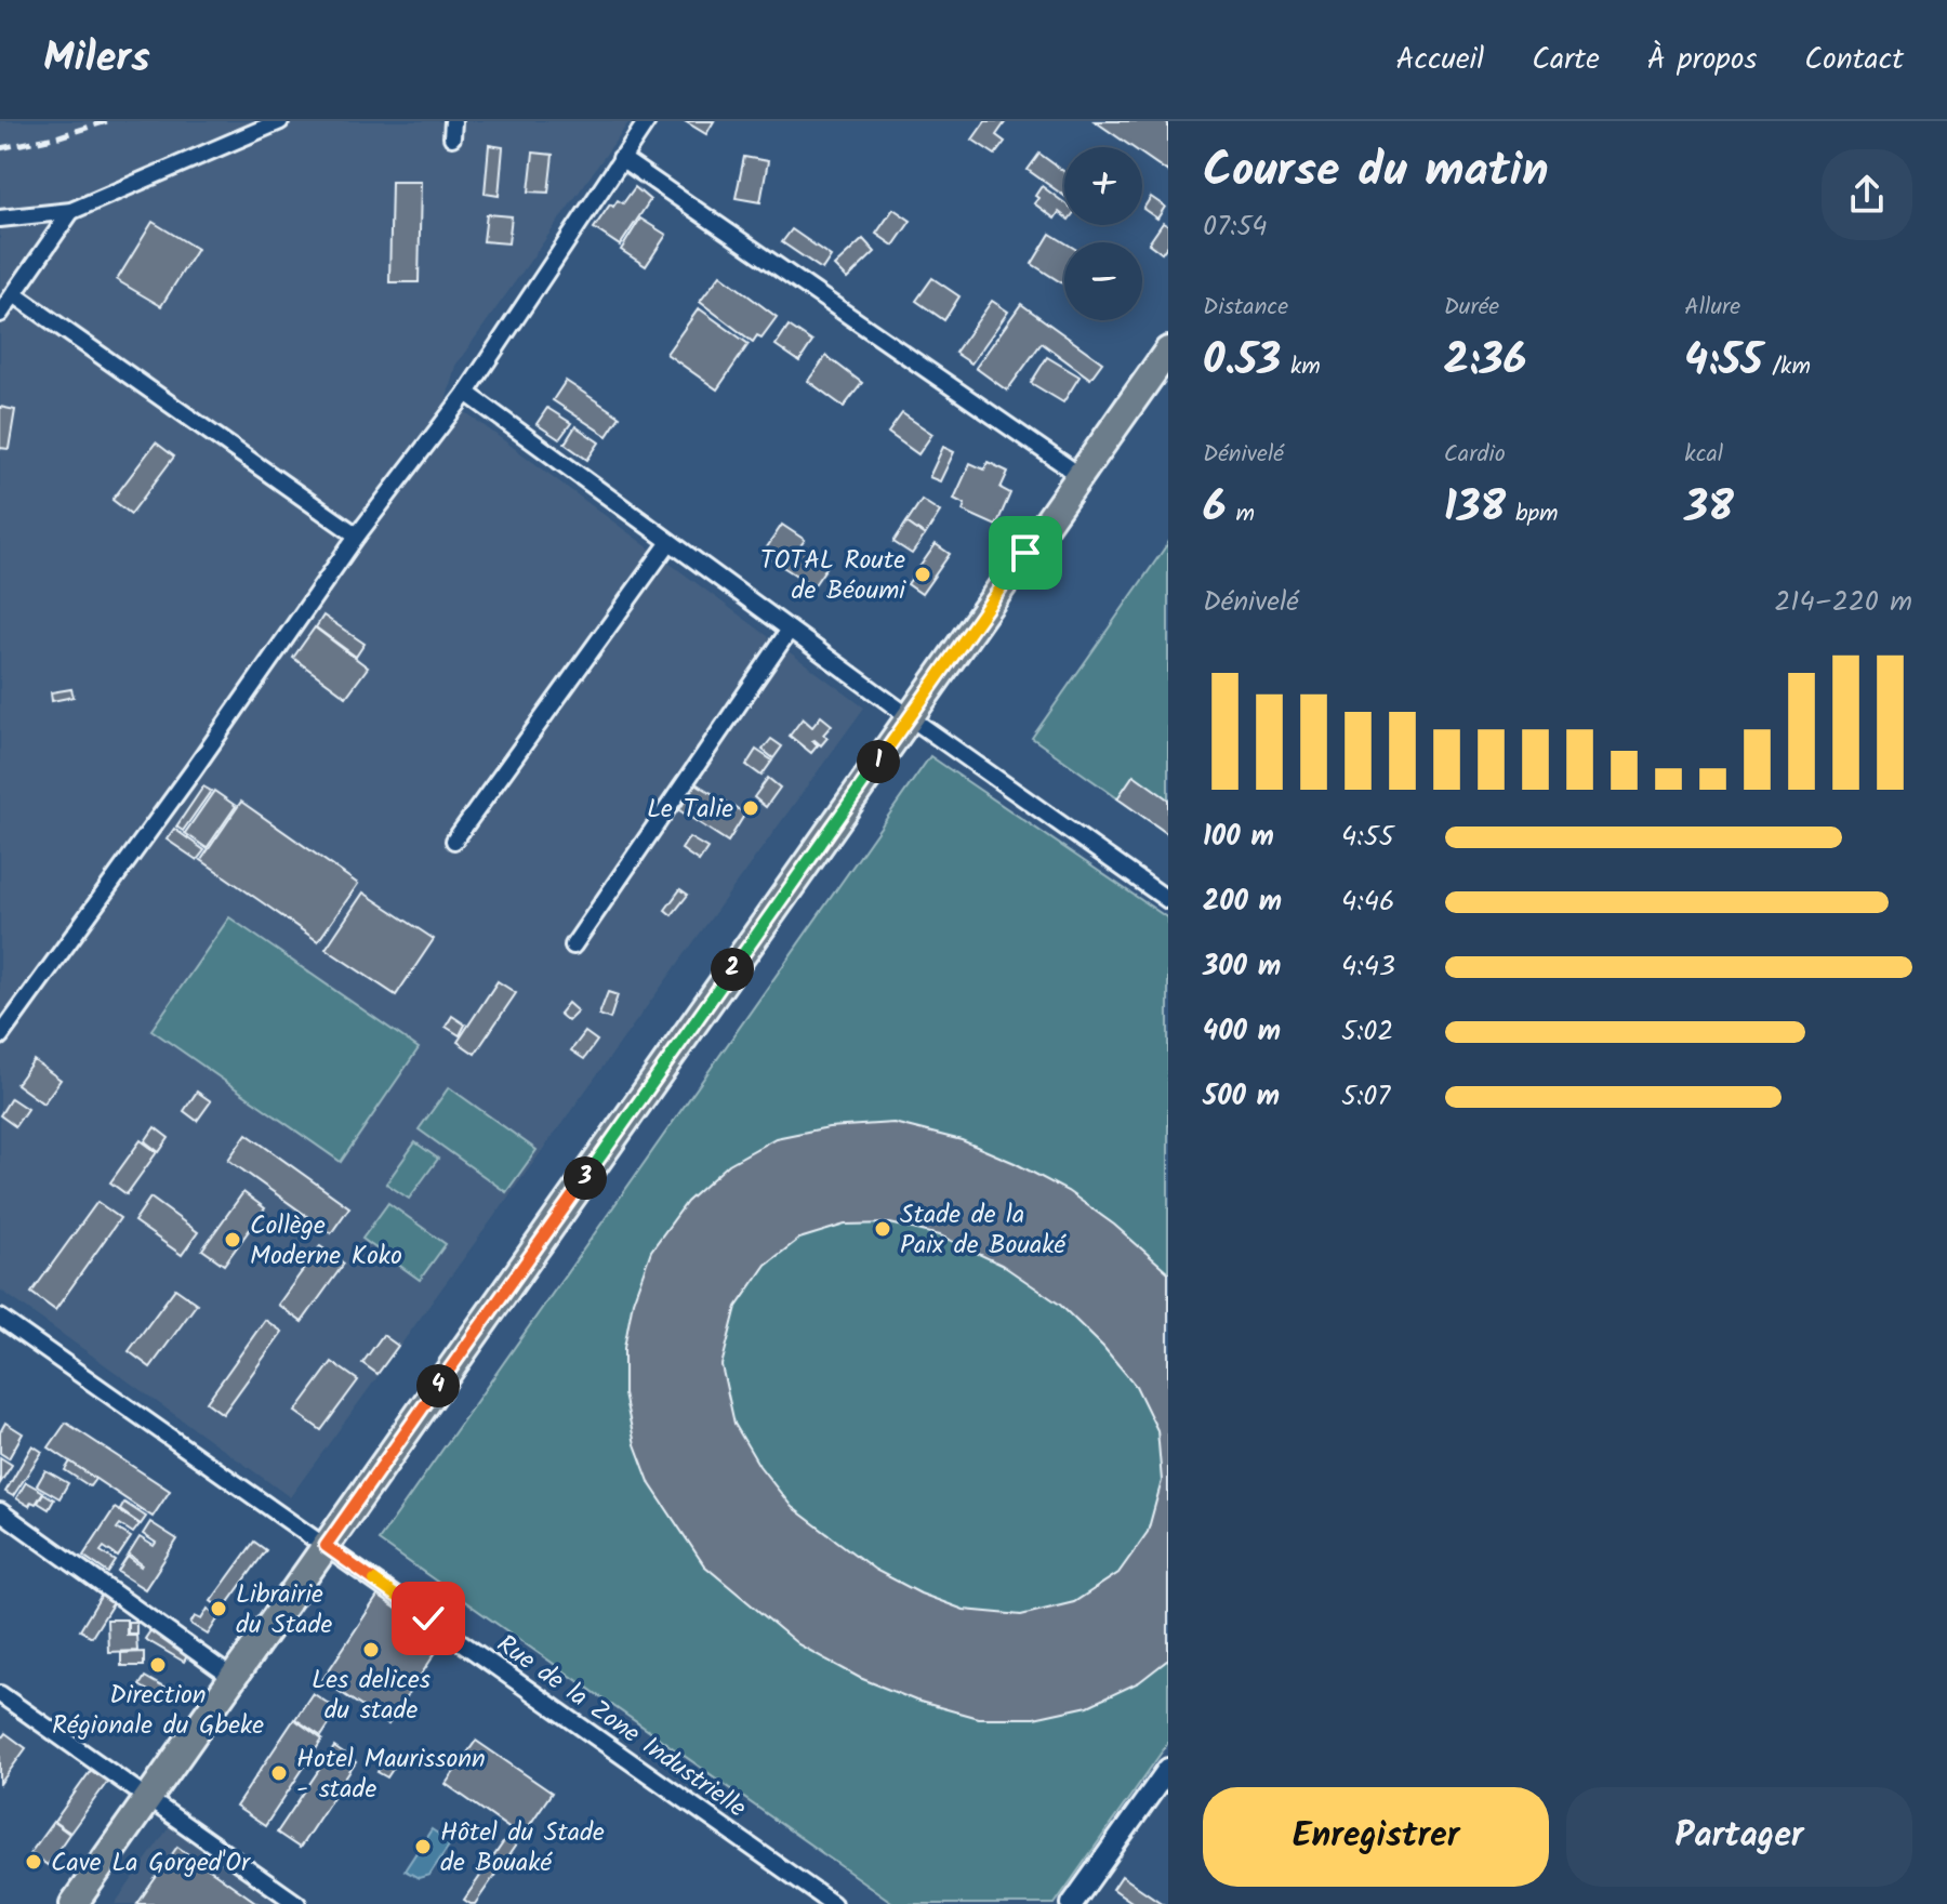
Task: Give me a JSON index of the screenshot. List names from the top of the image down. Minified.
{"streets":{"street":["Rue de la Zone Industrielle"]},"places":["TOTAL Route de Béoumi","Le Talie","Stade de la Paix de Bouaké","Collège Moderne Koko","Librairie du Stade","Les delices du stade","Direction Régionale du Gbeke","Hotel Maurissonn - stade","Hôtel du Stade de Bouaké","Cave La Gorged'Or"],"page":{"header":"Milers","nav":["Accueil","Carte","À propos","Contact"],"heading":["Course du matin","07:54"],"map_buttons":["+","−"],"stats":[["Distance","0.53 km"],["Durée","2:36"],["Allure","4:55 /km"],["Dénivelé","6 m"],["Cardio","138 bpm"],["kcal","38"]],"chart":["Dénivelé","214–220 m"],"pins":["1","2","3","4"],"list":[{"name":"100 m","note":"4:55"},{"name":"200 m","note":"4:46"},{"name":"300 m","note":"4:43"},{"name":"400 m","note":"5:02"},{"name":"500 m","note":"5:07"}],"buttons":["Enregistrer","Partager"]}}
